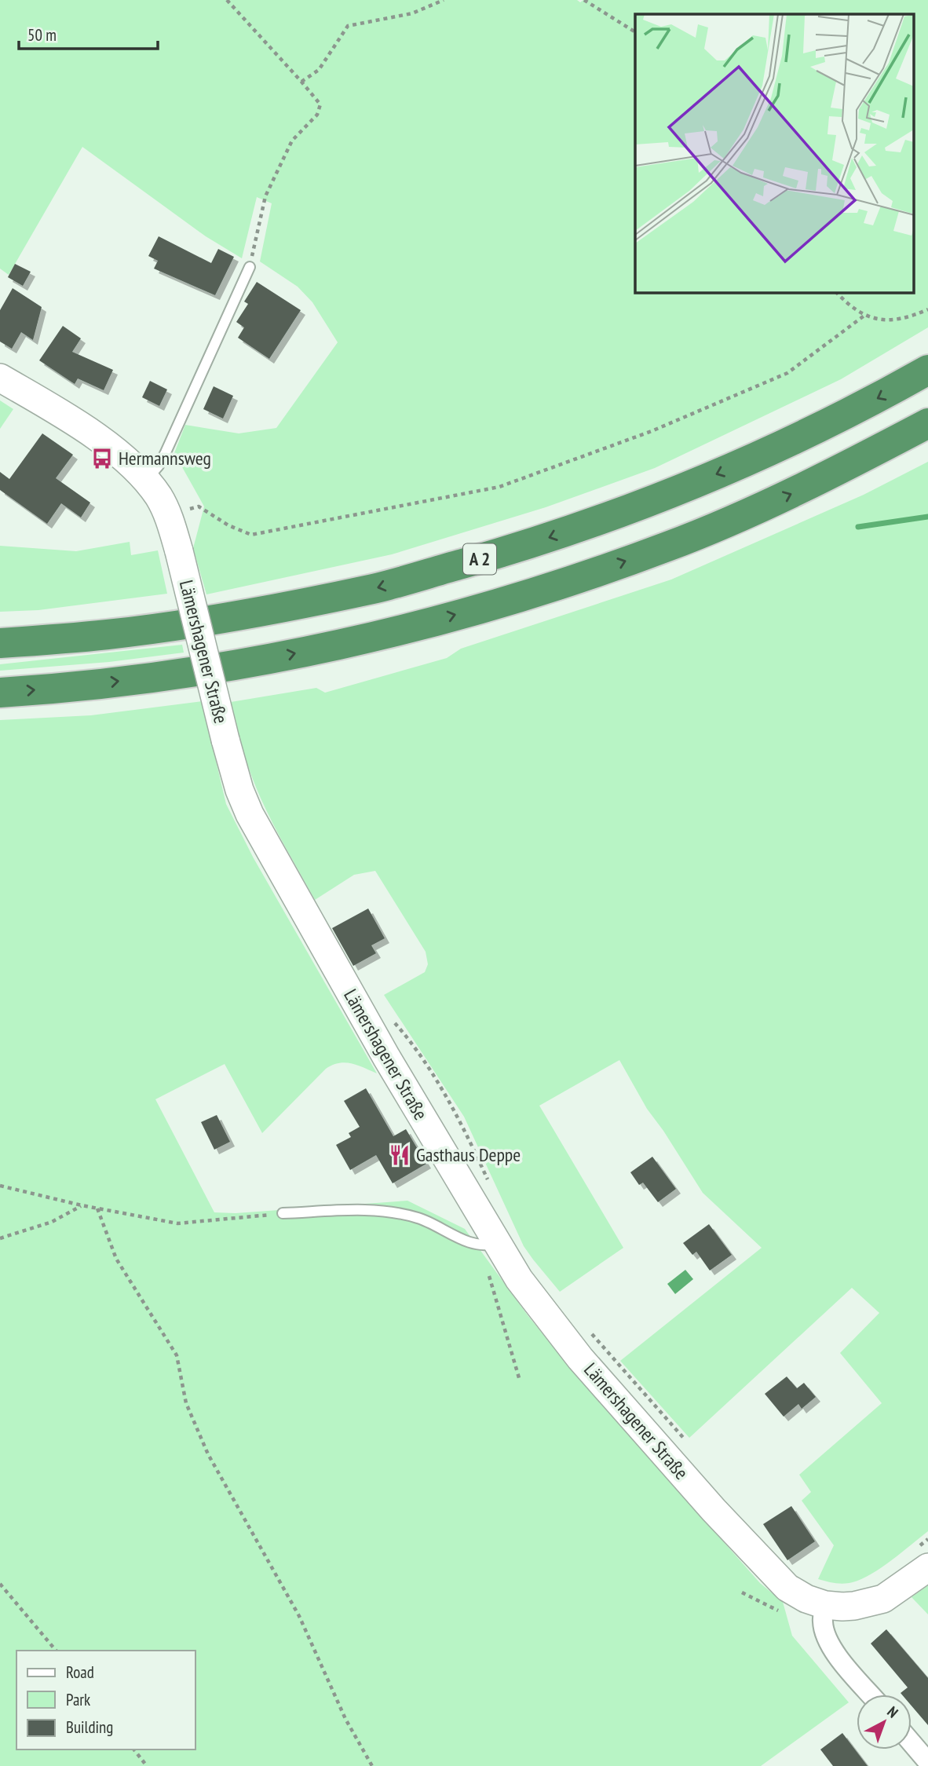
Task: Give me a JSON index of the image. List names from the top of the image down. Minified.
{"streets":{"highway":["A 2"],"main road":["Lämershagener Straße"]},"places":{"bus stop":["Hermannsweg"],"restaurant":["Gasthaus Deppe"]},"legend":["Road","Park","Building"],"scale_bar":"50 m","north":"top right"}
